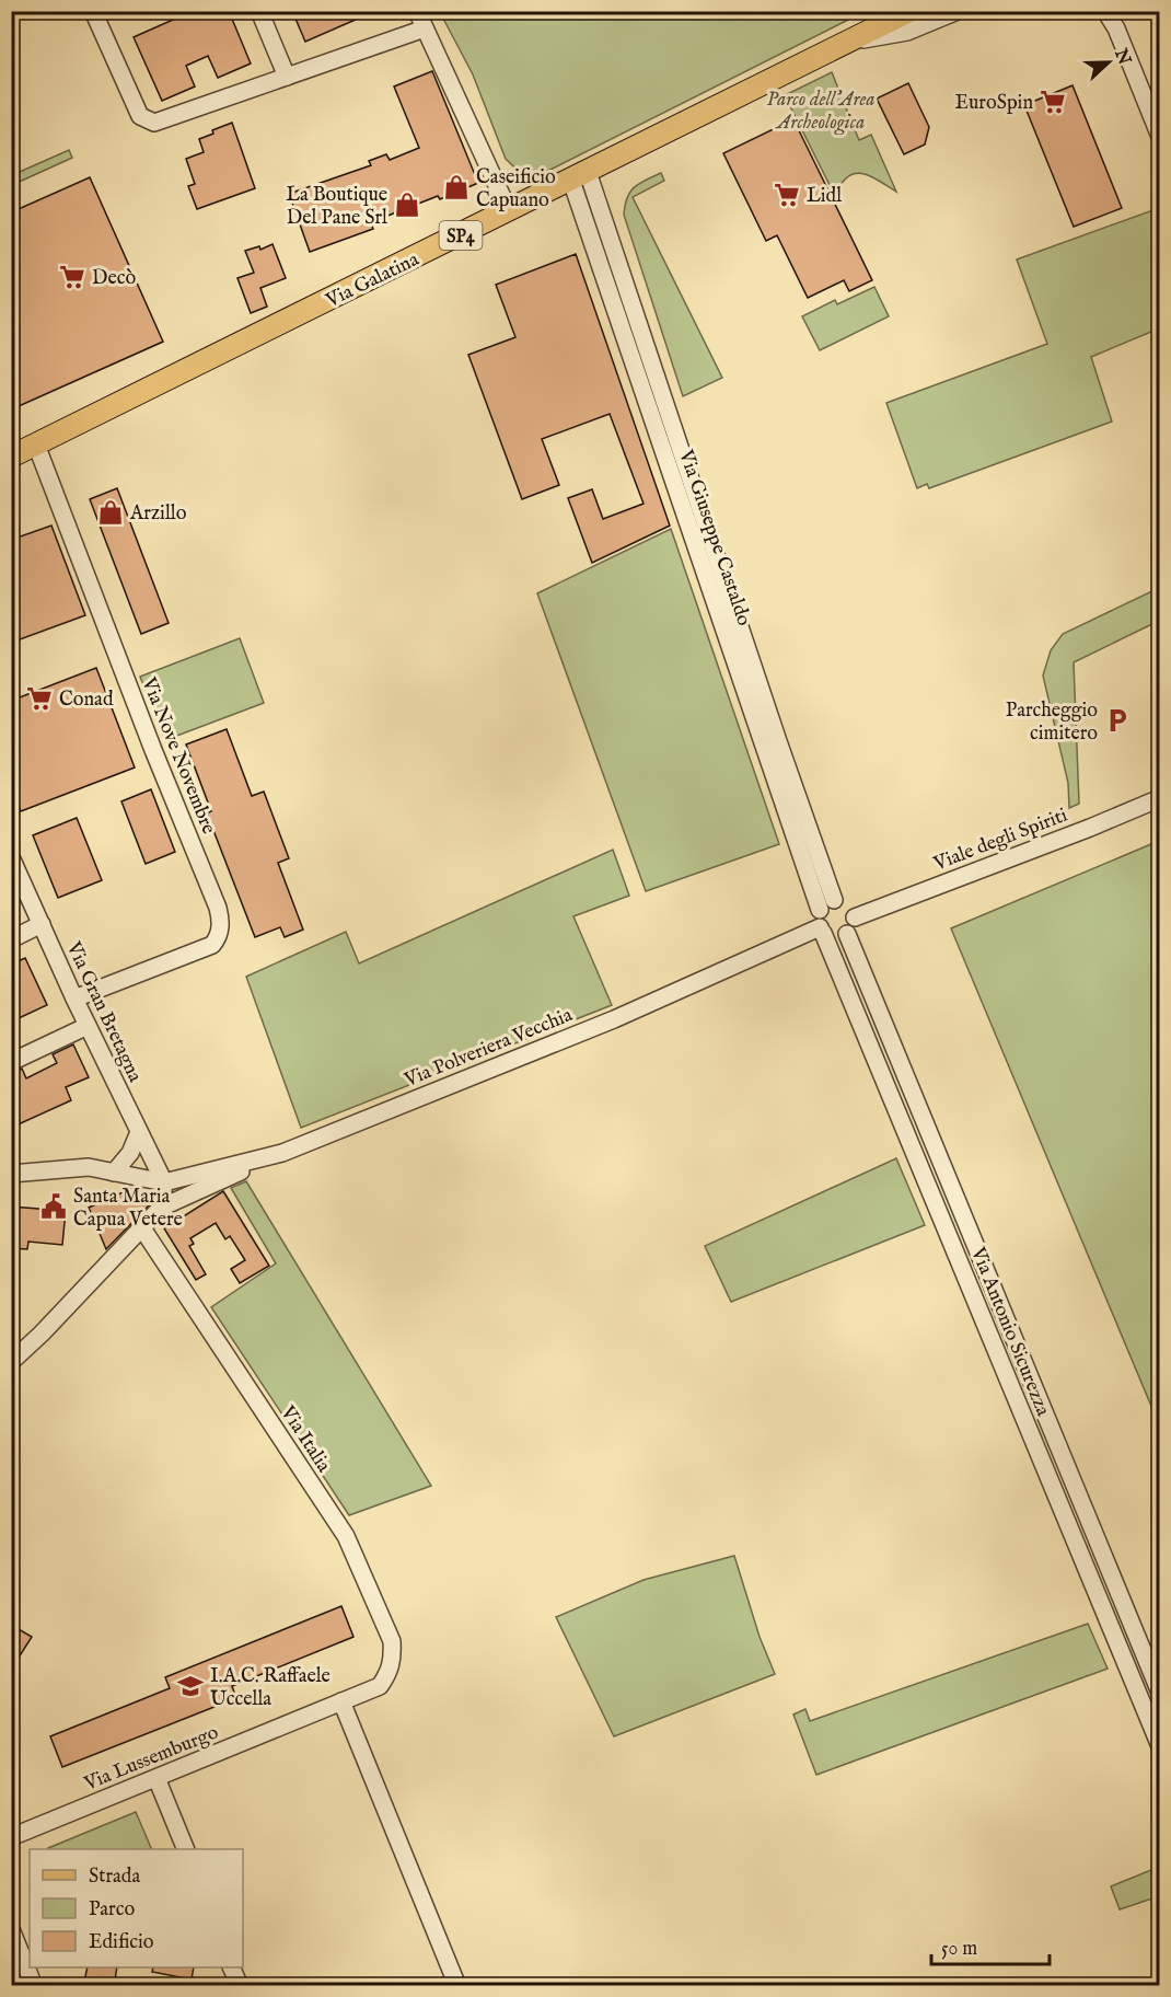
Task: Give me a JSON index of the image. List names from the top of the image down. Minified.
{"streets":{"main road":["SP4","Via Galatina"],"street":["Via Giuseppe Castaldo","Via Nove Novembre","Viale degli Spiriti","Via Gran Bretagna","Via Polveriera Vecchia","Via Antonio Sicurezza","Via Italia","Via Lussemburgo"]},"crossings":[["Via Galatina","Via Giuseppe Castaldo"],["Via Galatina","Via Nove Novembre"],["Via Giuseppe Castaldo","Viale degli Spiriti"],["Via Giuseppe Castaldo","Via Polveriera Vecchia"],["Via Giuseppe Castaldo","Via Antonio Sicurezza"],["Via Nove Novembre","Via Gran Bretagna"],["Viale degli Spiriti","Via Polveriera Vecchia"],["Viale degli Spiriti","Via Antonio Sicurezza"],["Via Gran Bretagna","Via Polveriera Vecchia"],["Via Polveriera Vecchia","Via Antonio Sicurezza"],["Via Italia","Via Lussemburgo"]],"parks":["Parco dell'Area Archeologica"],"places":{"supermarket":["EuroSpin","Lidl","Decò","Conad"],"shop":["Caseificio Capuano","La Boutique Del Pane Srl","Arzillo"],"parking":["Parcheggio cimitero"],"public building":["Santa Maria Capua Vetere"],"school or university":["I.A.C. Raffaele Uccella"]},"legend":["Strada","Parco","Edificio"],"scale_bar":"50 m","north":"right"}
